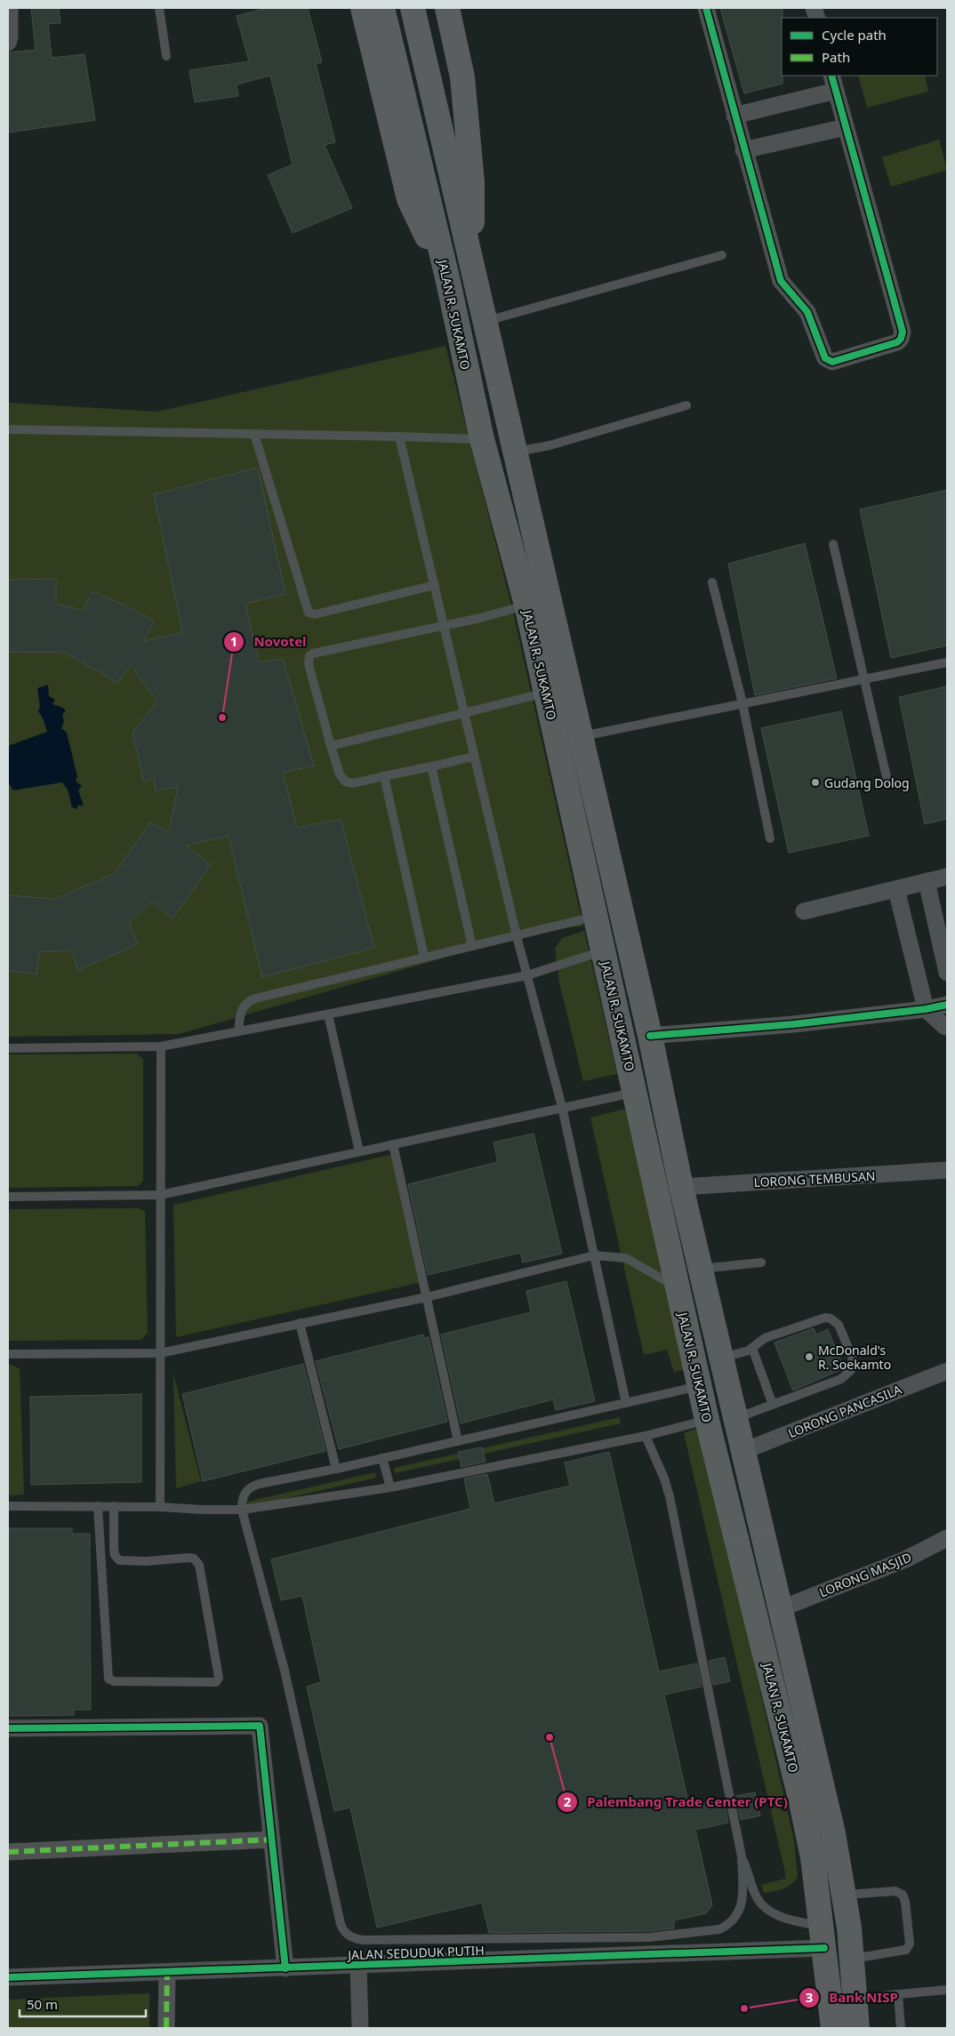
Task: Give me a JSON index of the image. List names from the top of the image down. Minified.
{"streets":{"highway":["JALAN R. SUKAMTO"],"street":["LORONG TEMBUSAN","LORONG PANCASILA","LORONG MASJID","JALAN SEDUDUK PUTIH"]},"crossings":[["JALAN R. SUKAMTO","LORONG TEMBUSAN"],["JALAN R. SUKAMTO","LORONG PANCASILA"],["JALAN R. SUKAMTO","LORONG MASJID"],["JALAN R. SUKAMTO","JALAN SEDUDUK PUTIH"]],"places":["Novotel","Gudang Dolog","McDonald's R. Soekamto","Palembang Trade Center (PTC)","Bank NISP"],"legend":["Cycle path","Path"],"scale_bar":"50 m"}
